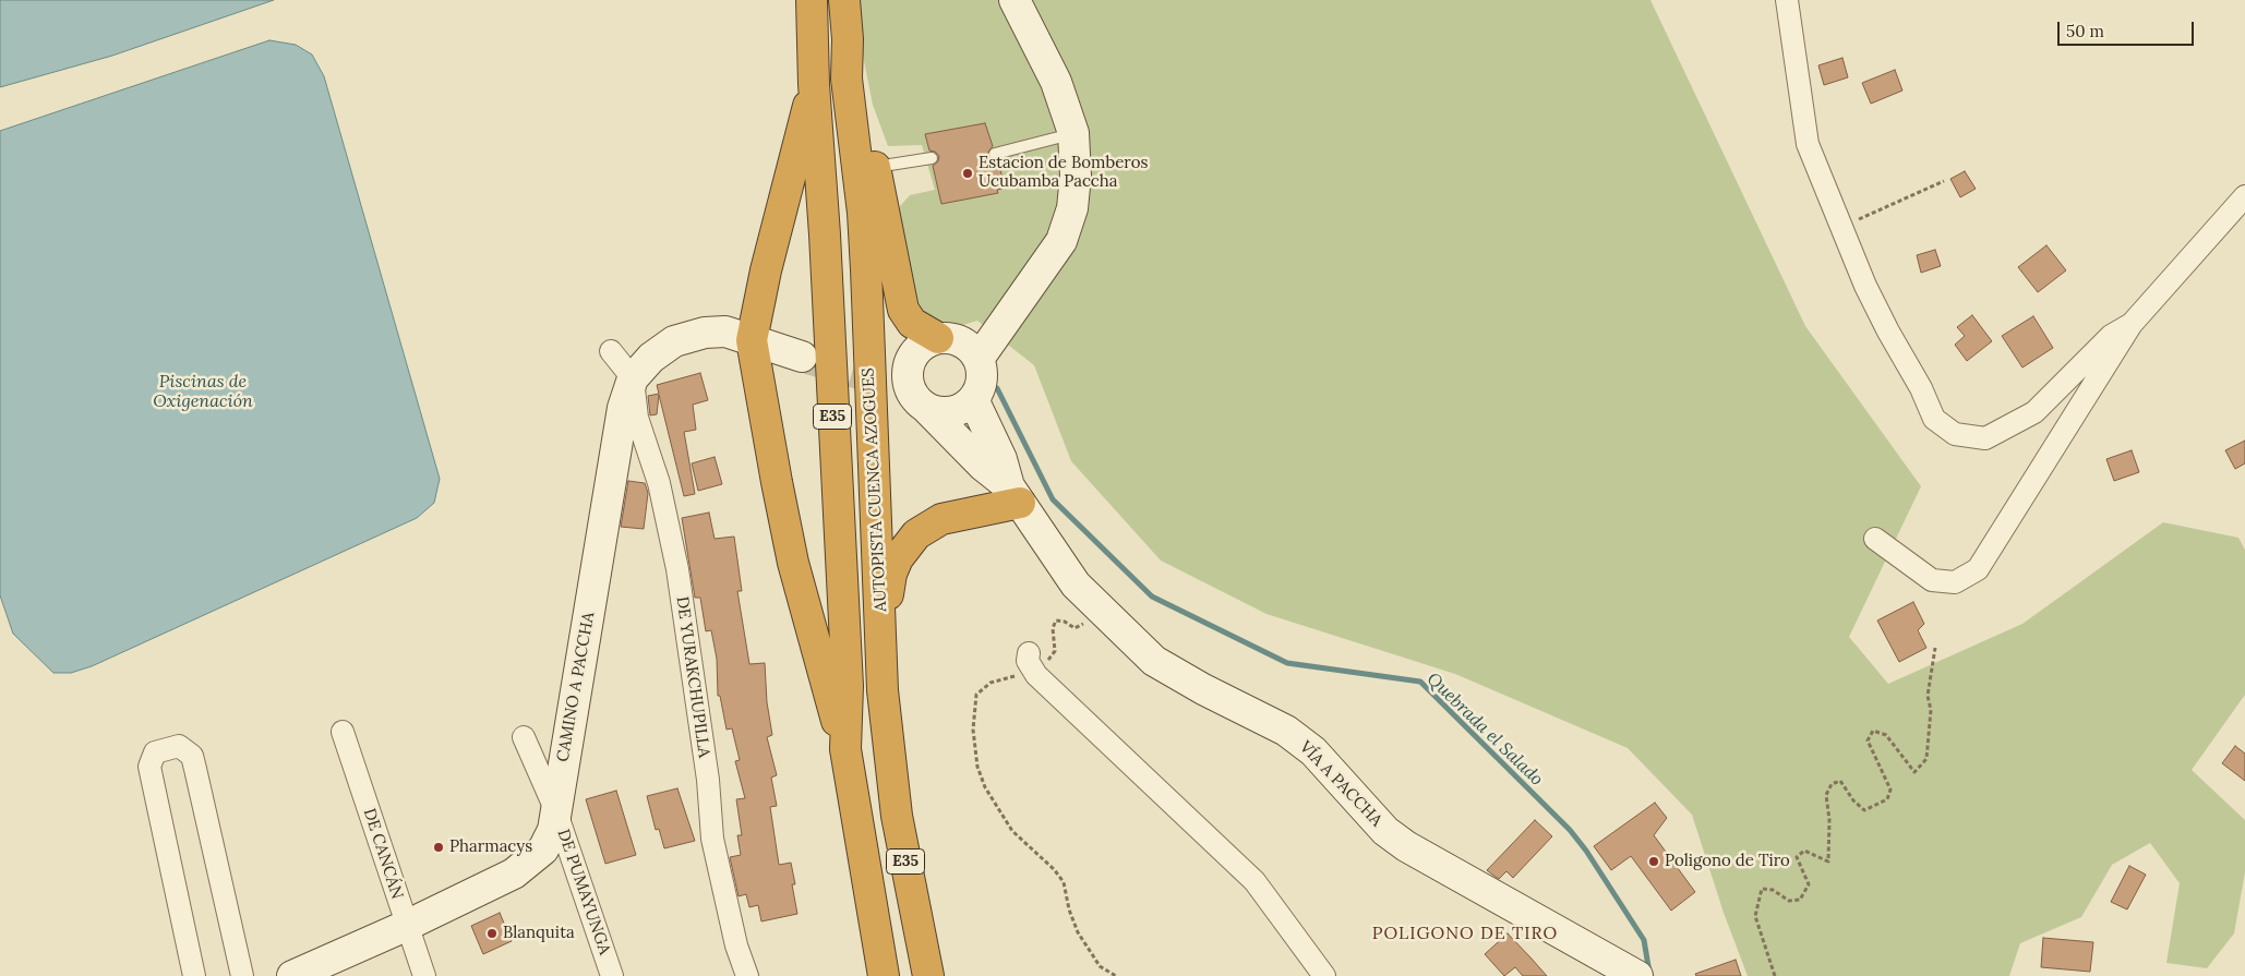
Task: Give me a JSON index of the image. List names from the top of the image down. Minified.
{"streets":{"highway":["E35","AUTOPISTA CUENCA AZOGUES"],"main road":["CAMINO A PACCHA","VÍA A PACCHA"],"street":["DE YURAKCHUPILLA","DE CANCÁN","DE PUMAYUNGA"]},"crossings":[["DE YURAKCHUPILLA","CAMINO A PACCHA"],["CAMINO A PACCHA","DE CANCÁN"],["CAMINO A PACCHA","DE PUMAYUNGA"]],"districts":["POLIGONO DE TIRO"],"water":["Piscinas de Oxigenación","Quebrada el Salado"],"places":["Estacion de Bomberos Ucubamba Paccha","Pharmacys","Poligono de Tiro","Blanquita"],"scale_bar":"50 m"}
